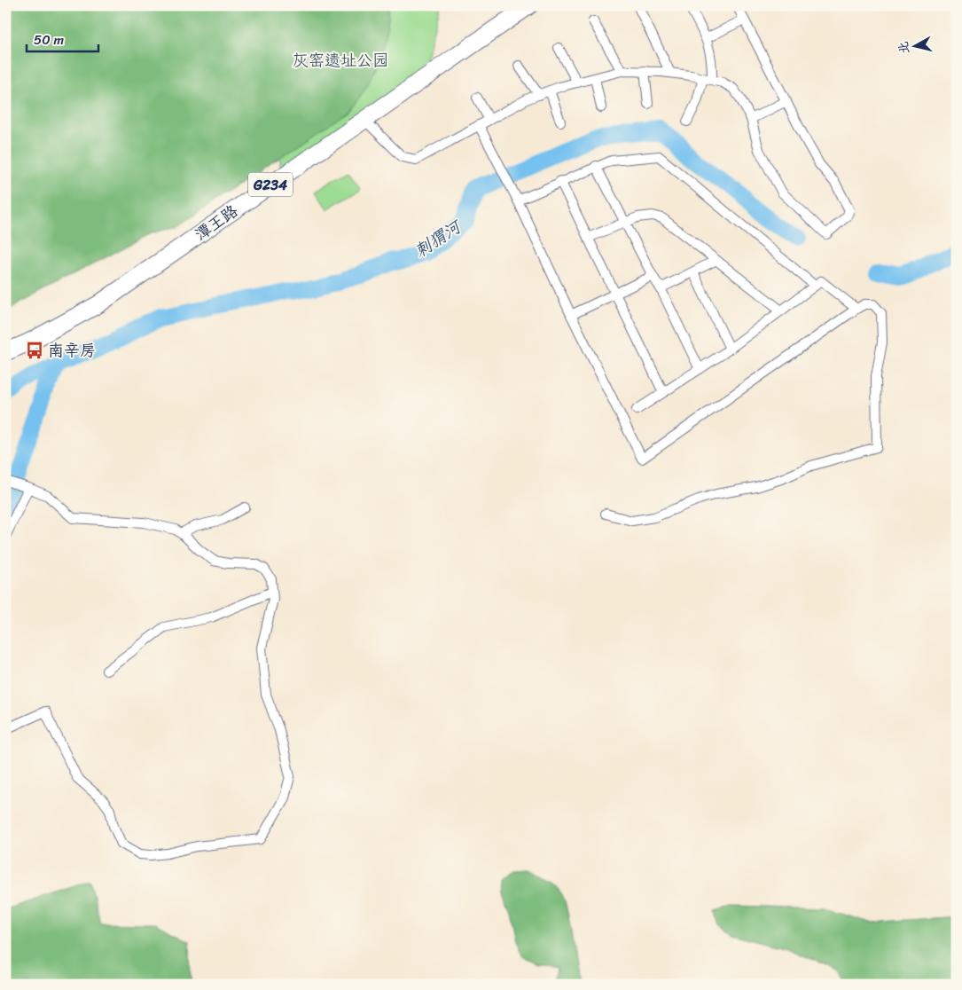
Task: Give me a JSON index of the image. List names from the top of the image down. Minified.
{"streets":{"highway":["G234","潭王路"]},"water":["刺猬河"],"parks":["灰窑遗址公园"],"places":{"bus stop":["南辛房"]},"scale_bar":"50 m","north":"left"}
